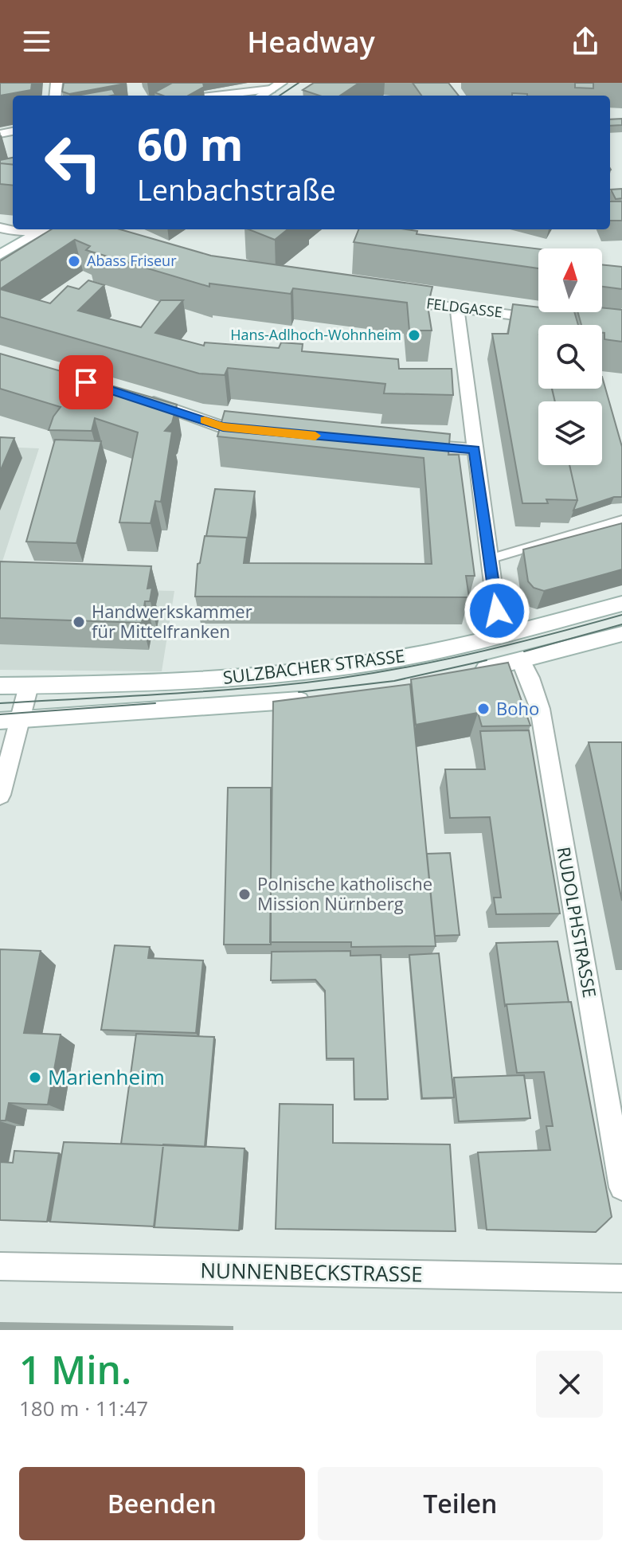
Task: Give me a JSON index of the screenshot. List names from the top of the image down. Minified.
{"streets":{"street":["FELDGASSE","SULZBACHER STRASSE","RUDOLPHSTRASSE","NUNNENBECKSTRASSE"]},"places":["Abass Friseur","Hans-Adlhoch-Wohnheim","Handwerkskammer für Mittelfranken","Boho","Polnische katholische Mission Nürnberg","Marienheim"],"north":"top","page":{"header":"Headway","turn":["60 m","Lenbachstraße"],"heading":["1 Min.","180 m · 11:47"],"buttons":["Beenden","Teilen"]}}
